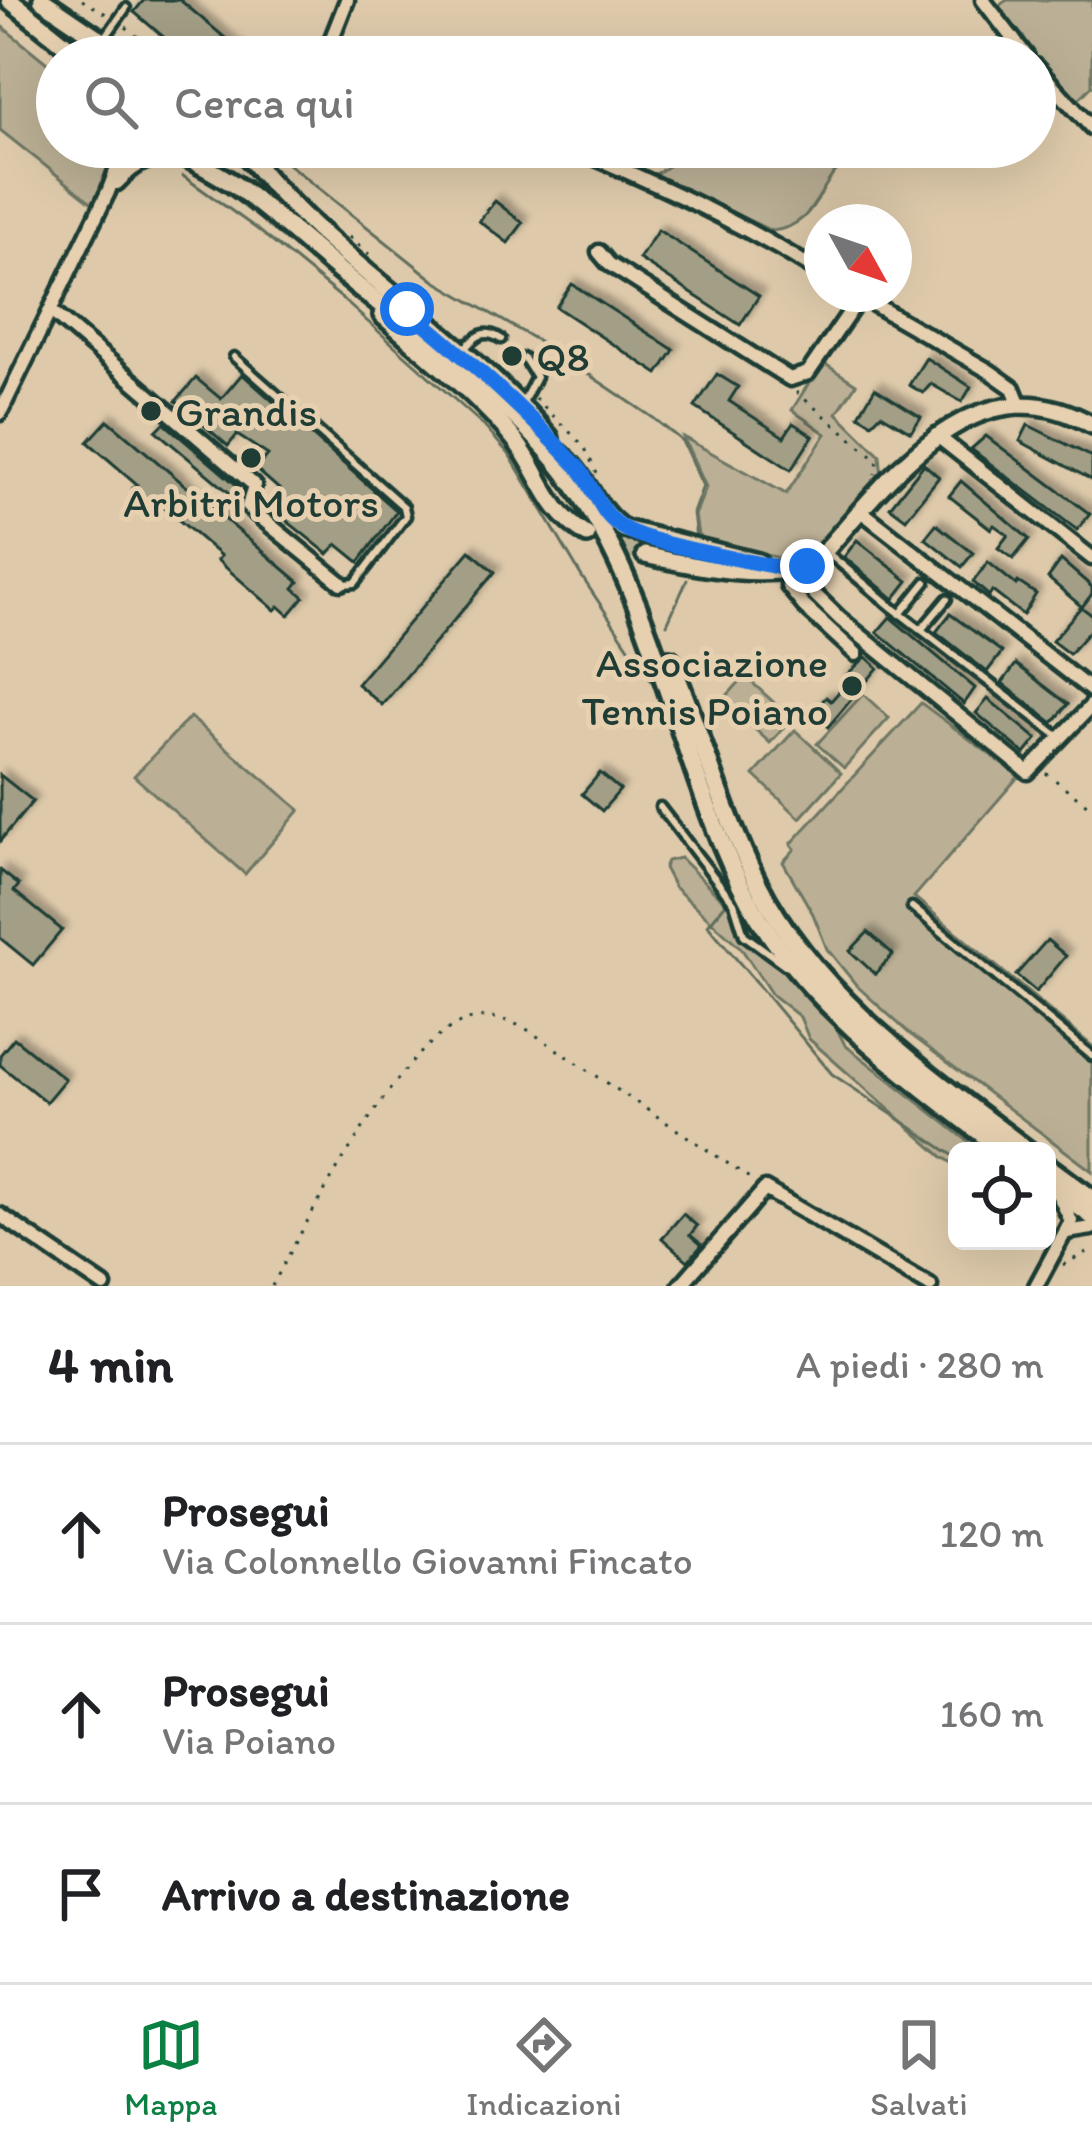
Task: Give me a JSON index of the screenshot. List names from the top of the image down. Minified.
{"places":["Q8","Grandis","Arbitri Motors","Associazione Tennis Poiano"],"north":"bottom right","page":{"search":"Cerca qui","heading":["4 min","A piedi · 280 m"],"list":[["Prosegui","Via Colonnello Giovanni Fincato","120 m"],["Prosegui","Via Poiano","160 m"],"Arrivo a destinazione"],"nav":["Mappa","Indicazioni","Salvati"]}}
